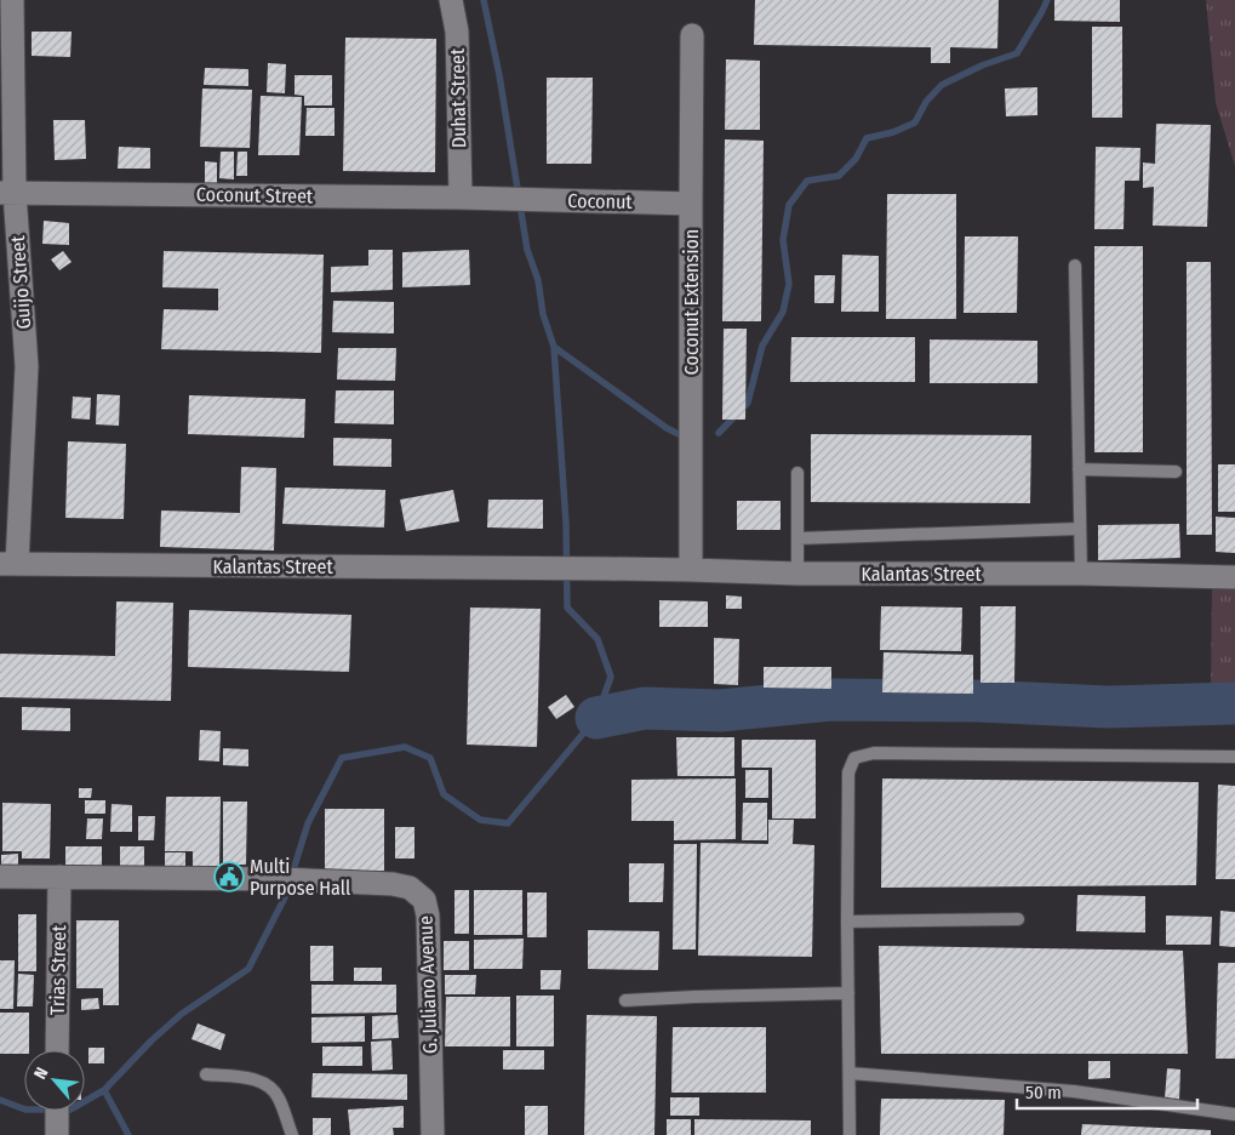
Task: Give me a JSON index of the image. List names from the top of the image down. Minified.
{"streets":{"street":["Duhat Street","Coconut Street","Coconut","Guijo Street","Coconut Extension","Kalantas Street","Trias Street","G. Juliano Avenue"]},"crossings":[["Duhat Street","Coconut Street"],["Coconut Street","Coconut"],["Coconut Street","Guijo Street"],["Coconut","Coconut Extension"],["Guijo Street","Kalantas Street"],["Coconut Extension","Kalantas Street"],["Trias Street","G. Juliano Avenue"]],"places":{"public building":["Multi Purpose Hall"]},"scale_bar":"50 m","north":"top left"}
